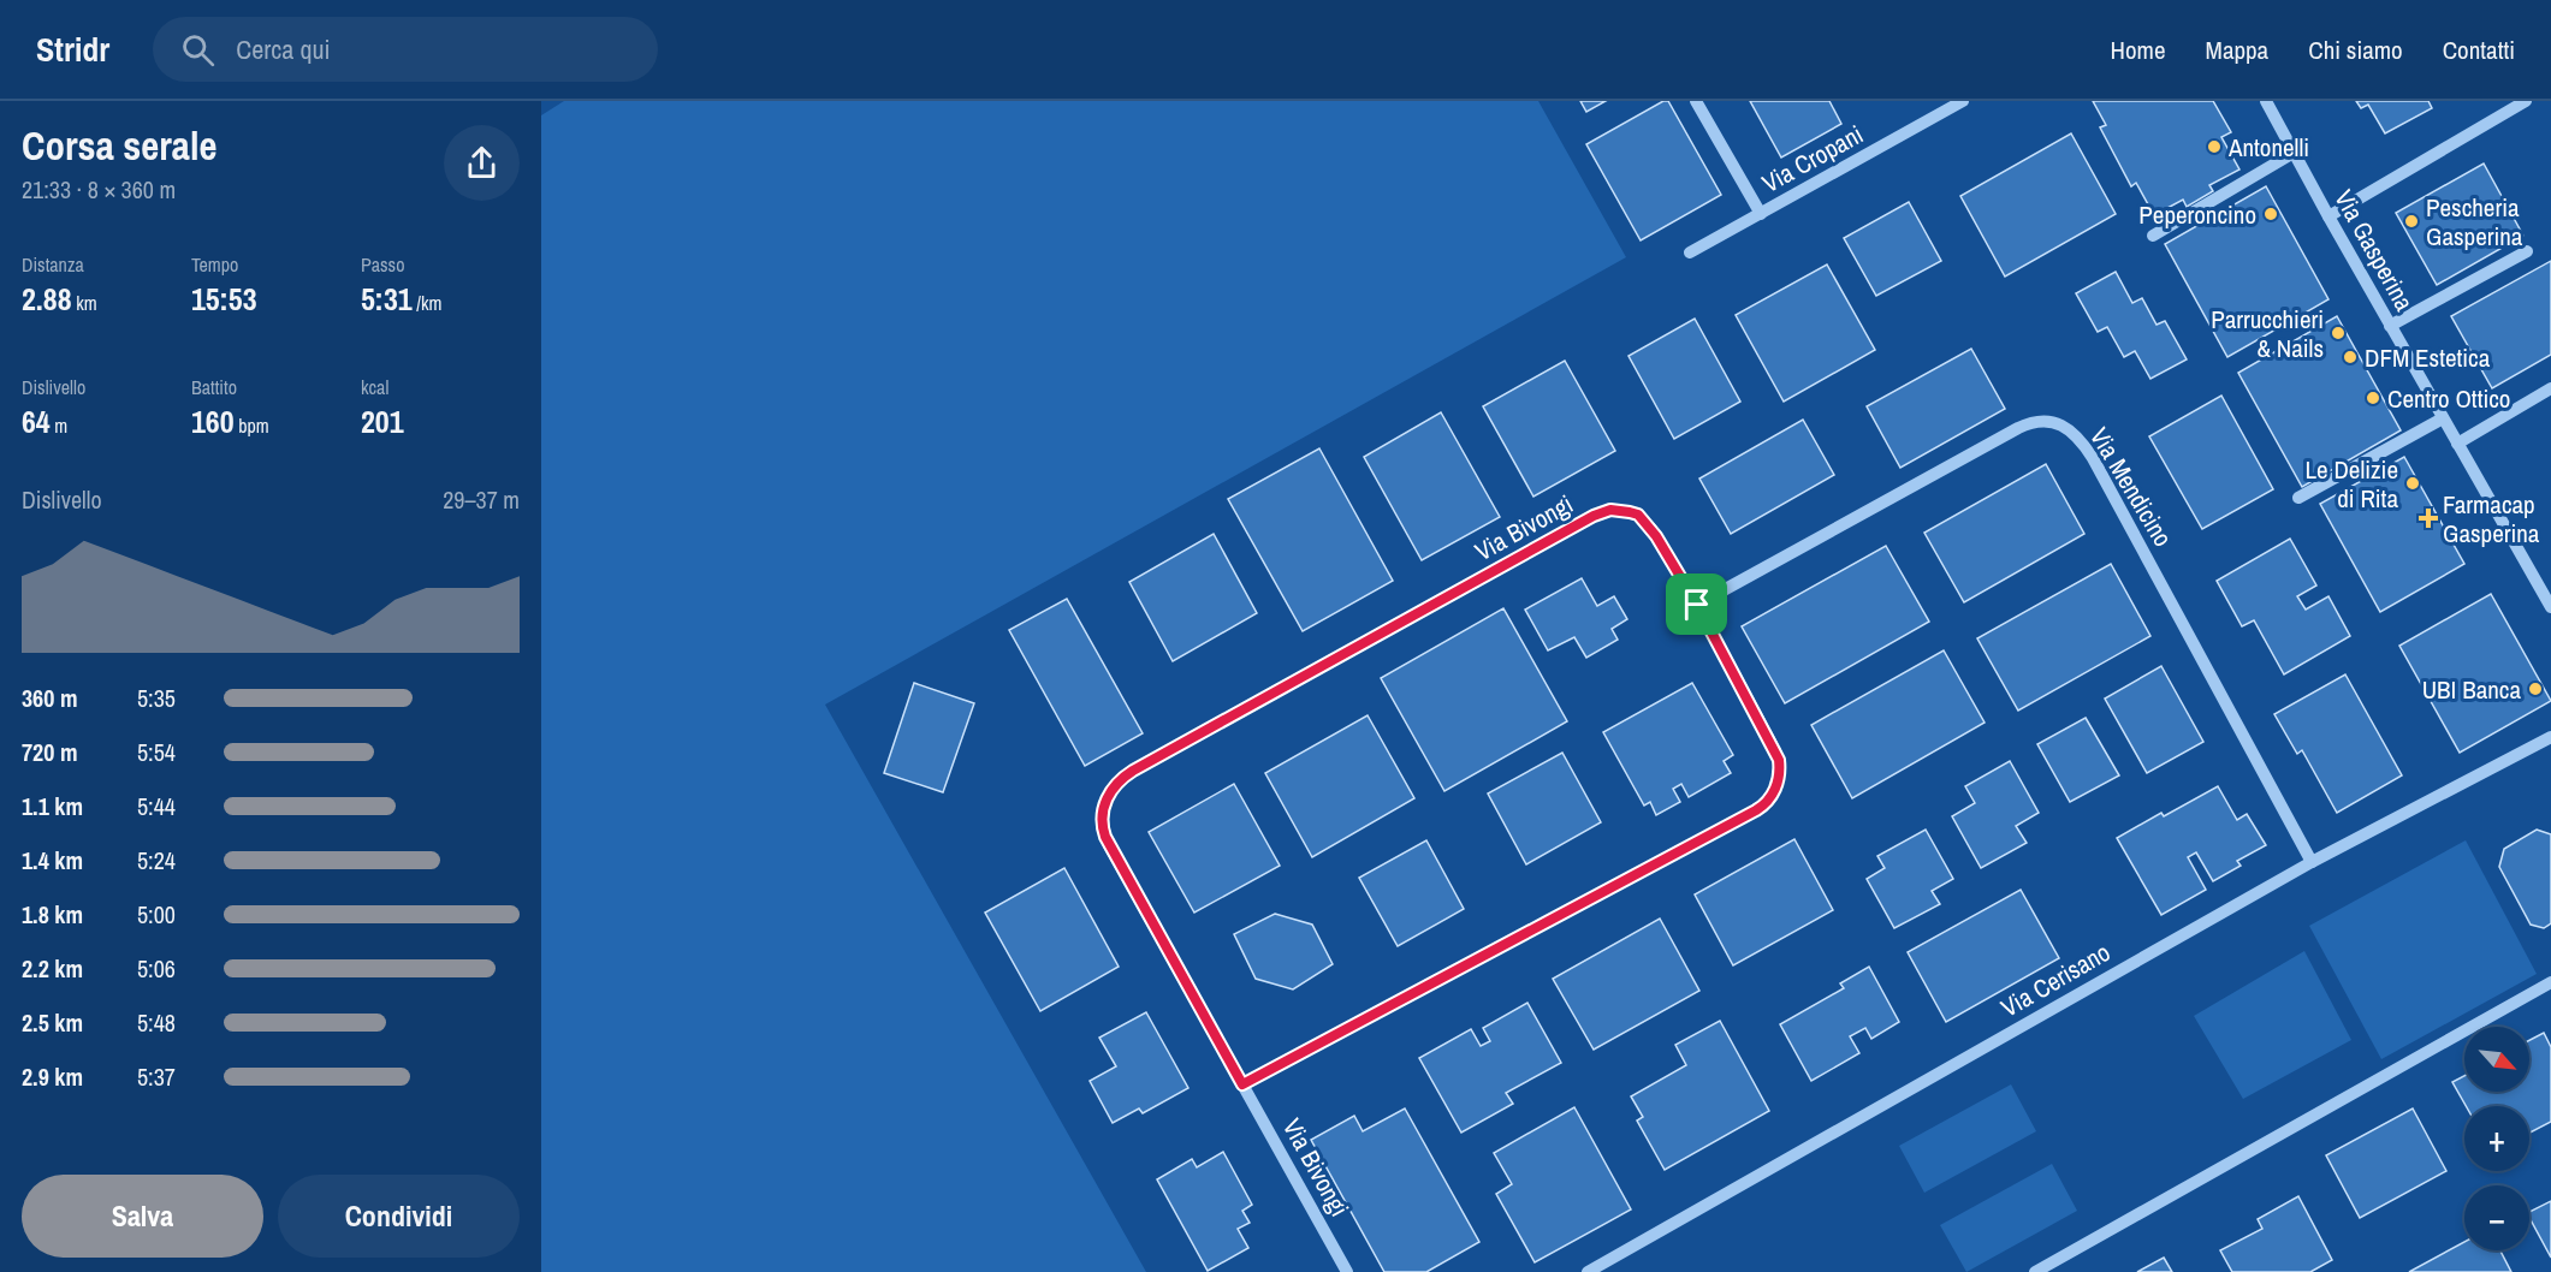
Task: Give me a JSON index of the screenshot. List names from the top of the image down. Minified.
{"streets":{"street":["Via Cropani","Via Gasperina","Via Mendicino","Via Bivongi","Via Cerisano"]},"crossings":[["Via Mendicino","Via Bivongi"],["Via Mendicino","Via Cerisano"]],"places":{"other":["Antonelli","Peperoncino","Pescheria Gasperina","Parrucchieri & Nails","DFM Estetica","Centro Ottico","Le Delizie di Rita","UBI Banca"],"health":["Farmacap Gasperina"]},"north":"bottom right","page":{"header":"Stridr","search":"Cerca qui","nav":["Home","Mappa","Chi siamo","Contatti"],"heading":["Corsa serale","21:33 · 8 × 360 m"],"stats":[["Distanza","2.88 km"],["Tempo","15:53"],["Passo","5:31 /km"],["Dislivello","64 m"],["Battito","160 bpm"],["kcal","201"]],"chart":["Dislivello","29–37 m"],"list":[{"name":"360 m","note":"5:35"},{"name":"720 m","note":"5:54"},{"name":"1.1 km","note":"5:44"},{"name":"1.4 km","note":"5:24"},{"name":"1.8 km","note":"5:00"},{"name":"2.2 km","note":"5:06"},{"name":"2.5 km","note":"5:48"},{"name":"2.9 km","note":"5:37"}],"map_buttons":["+","−"],"buttons":["Salva","Condividi"]}}
